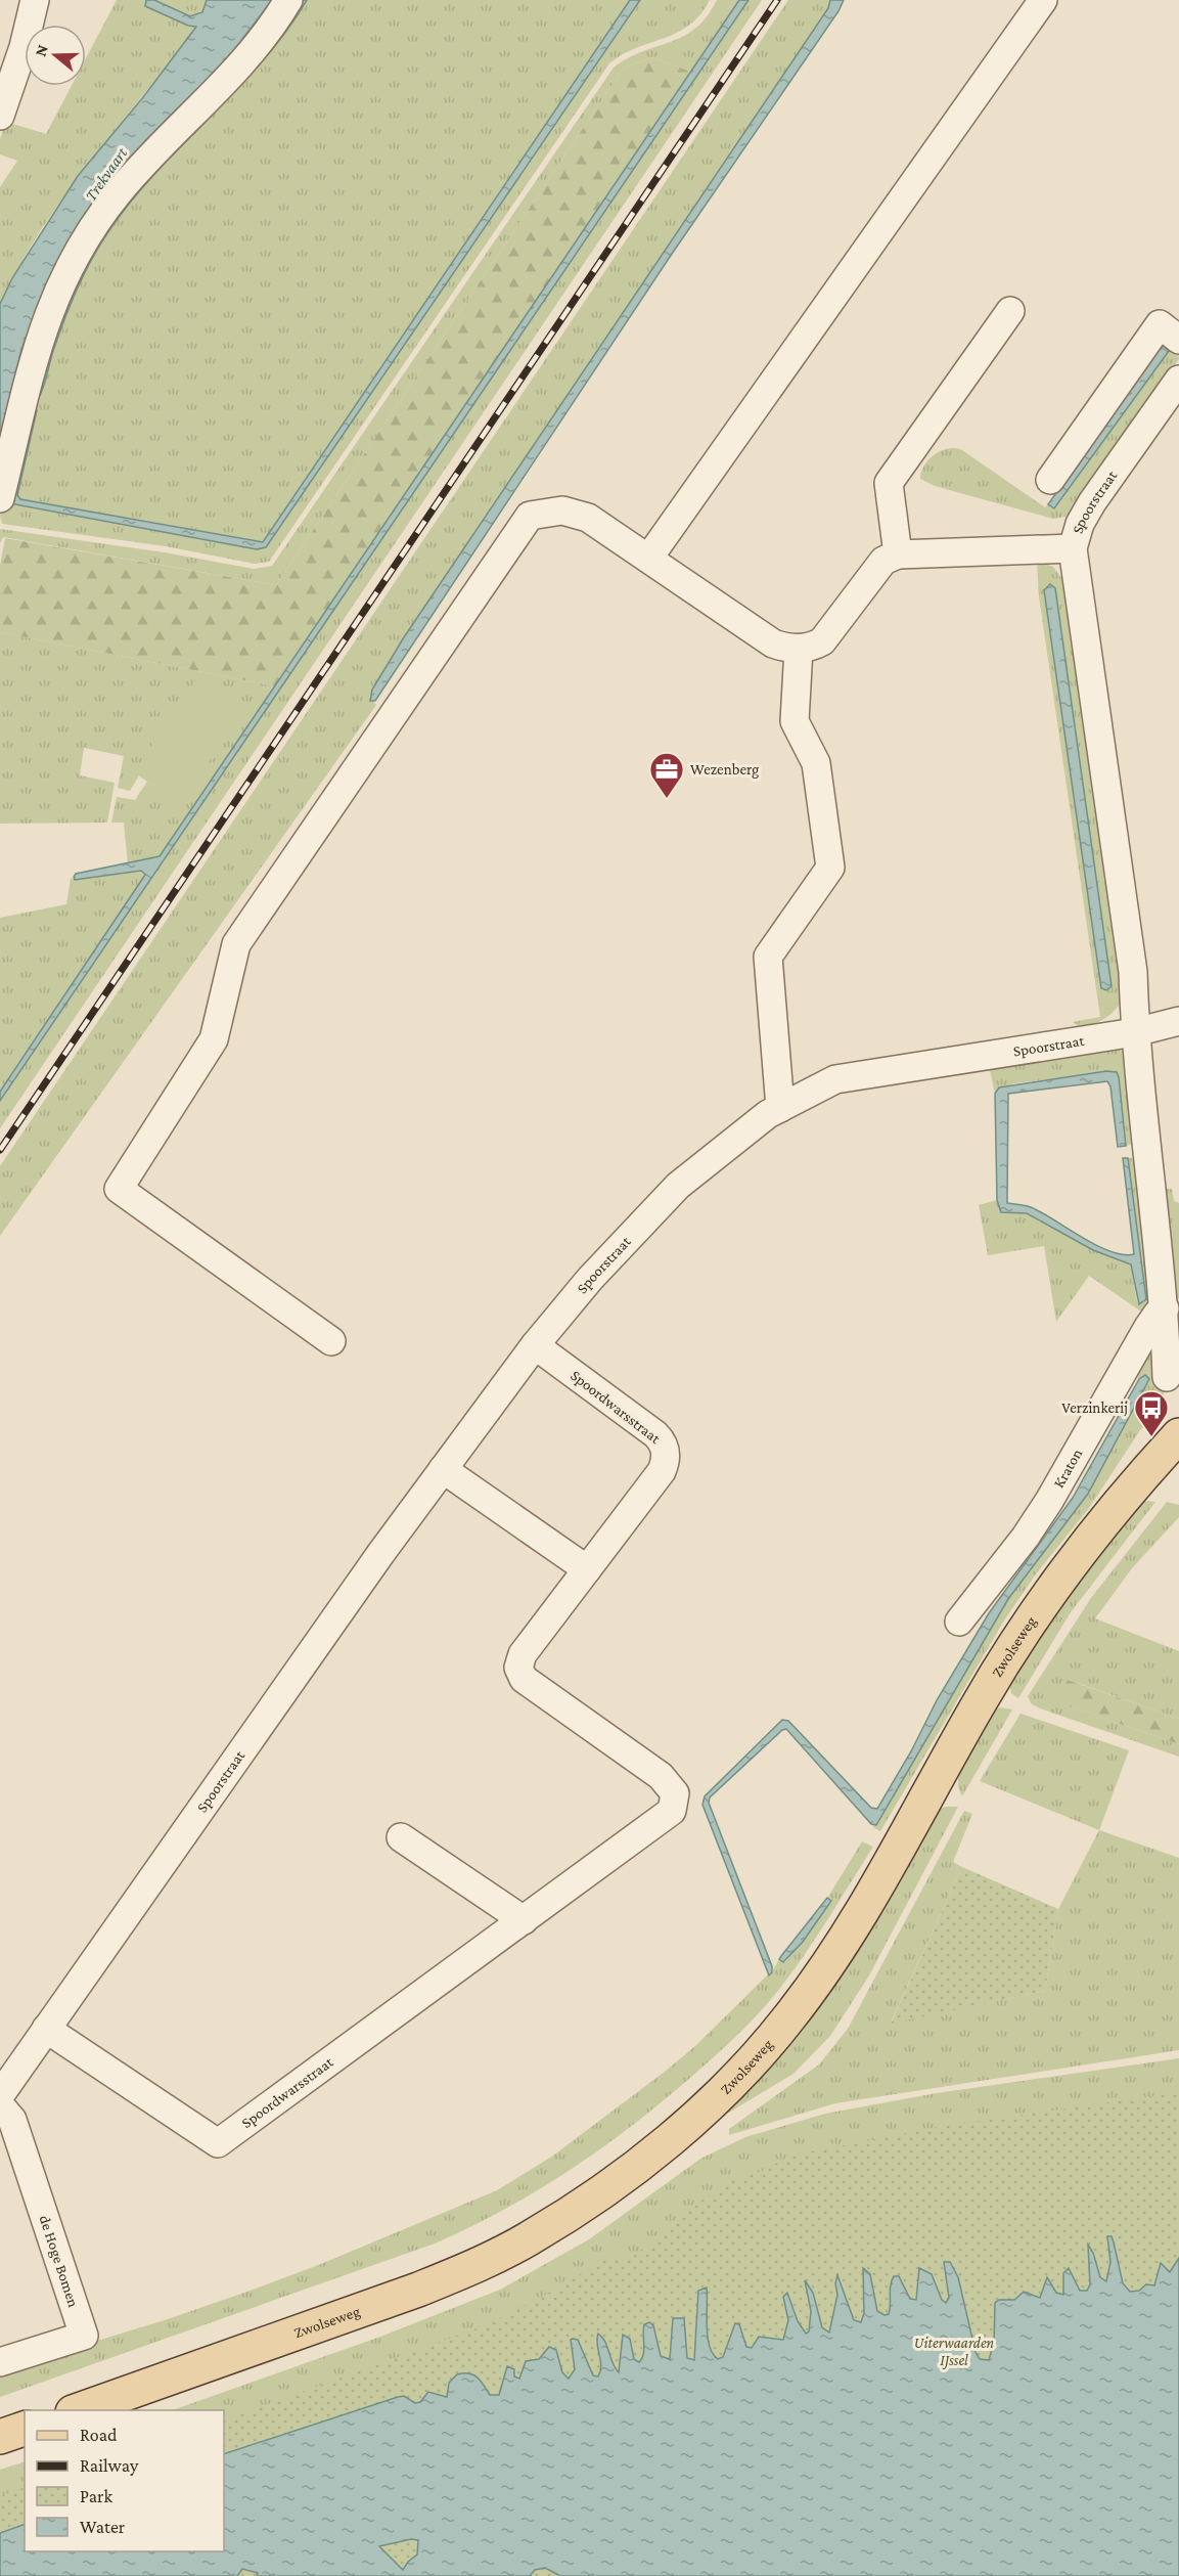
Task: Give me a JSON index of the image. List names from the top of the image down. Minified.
{"streets":{"main road":["Zwolseweg"],"street":["Spoorstraat","Spoordwarsstraat","Kraton","de Hoge Bomen"]},"crossings":[["Spoorstraat","Spoordwarsstraat"]],"water":["Trekvaart"],"parks":["Uiterwaarden IJssel"],"places":{"office":["Wezenberg"],"bus stop":["Verzinkerij"]},"legend":["Road","Railway","Park","Water"],"north":"left"}
